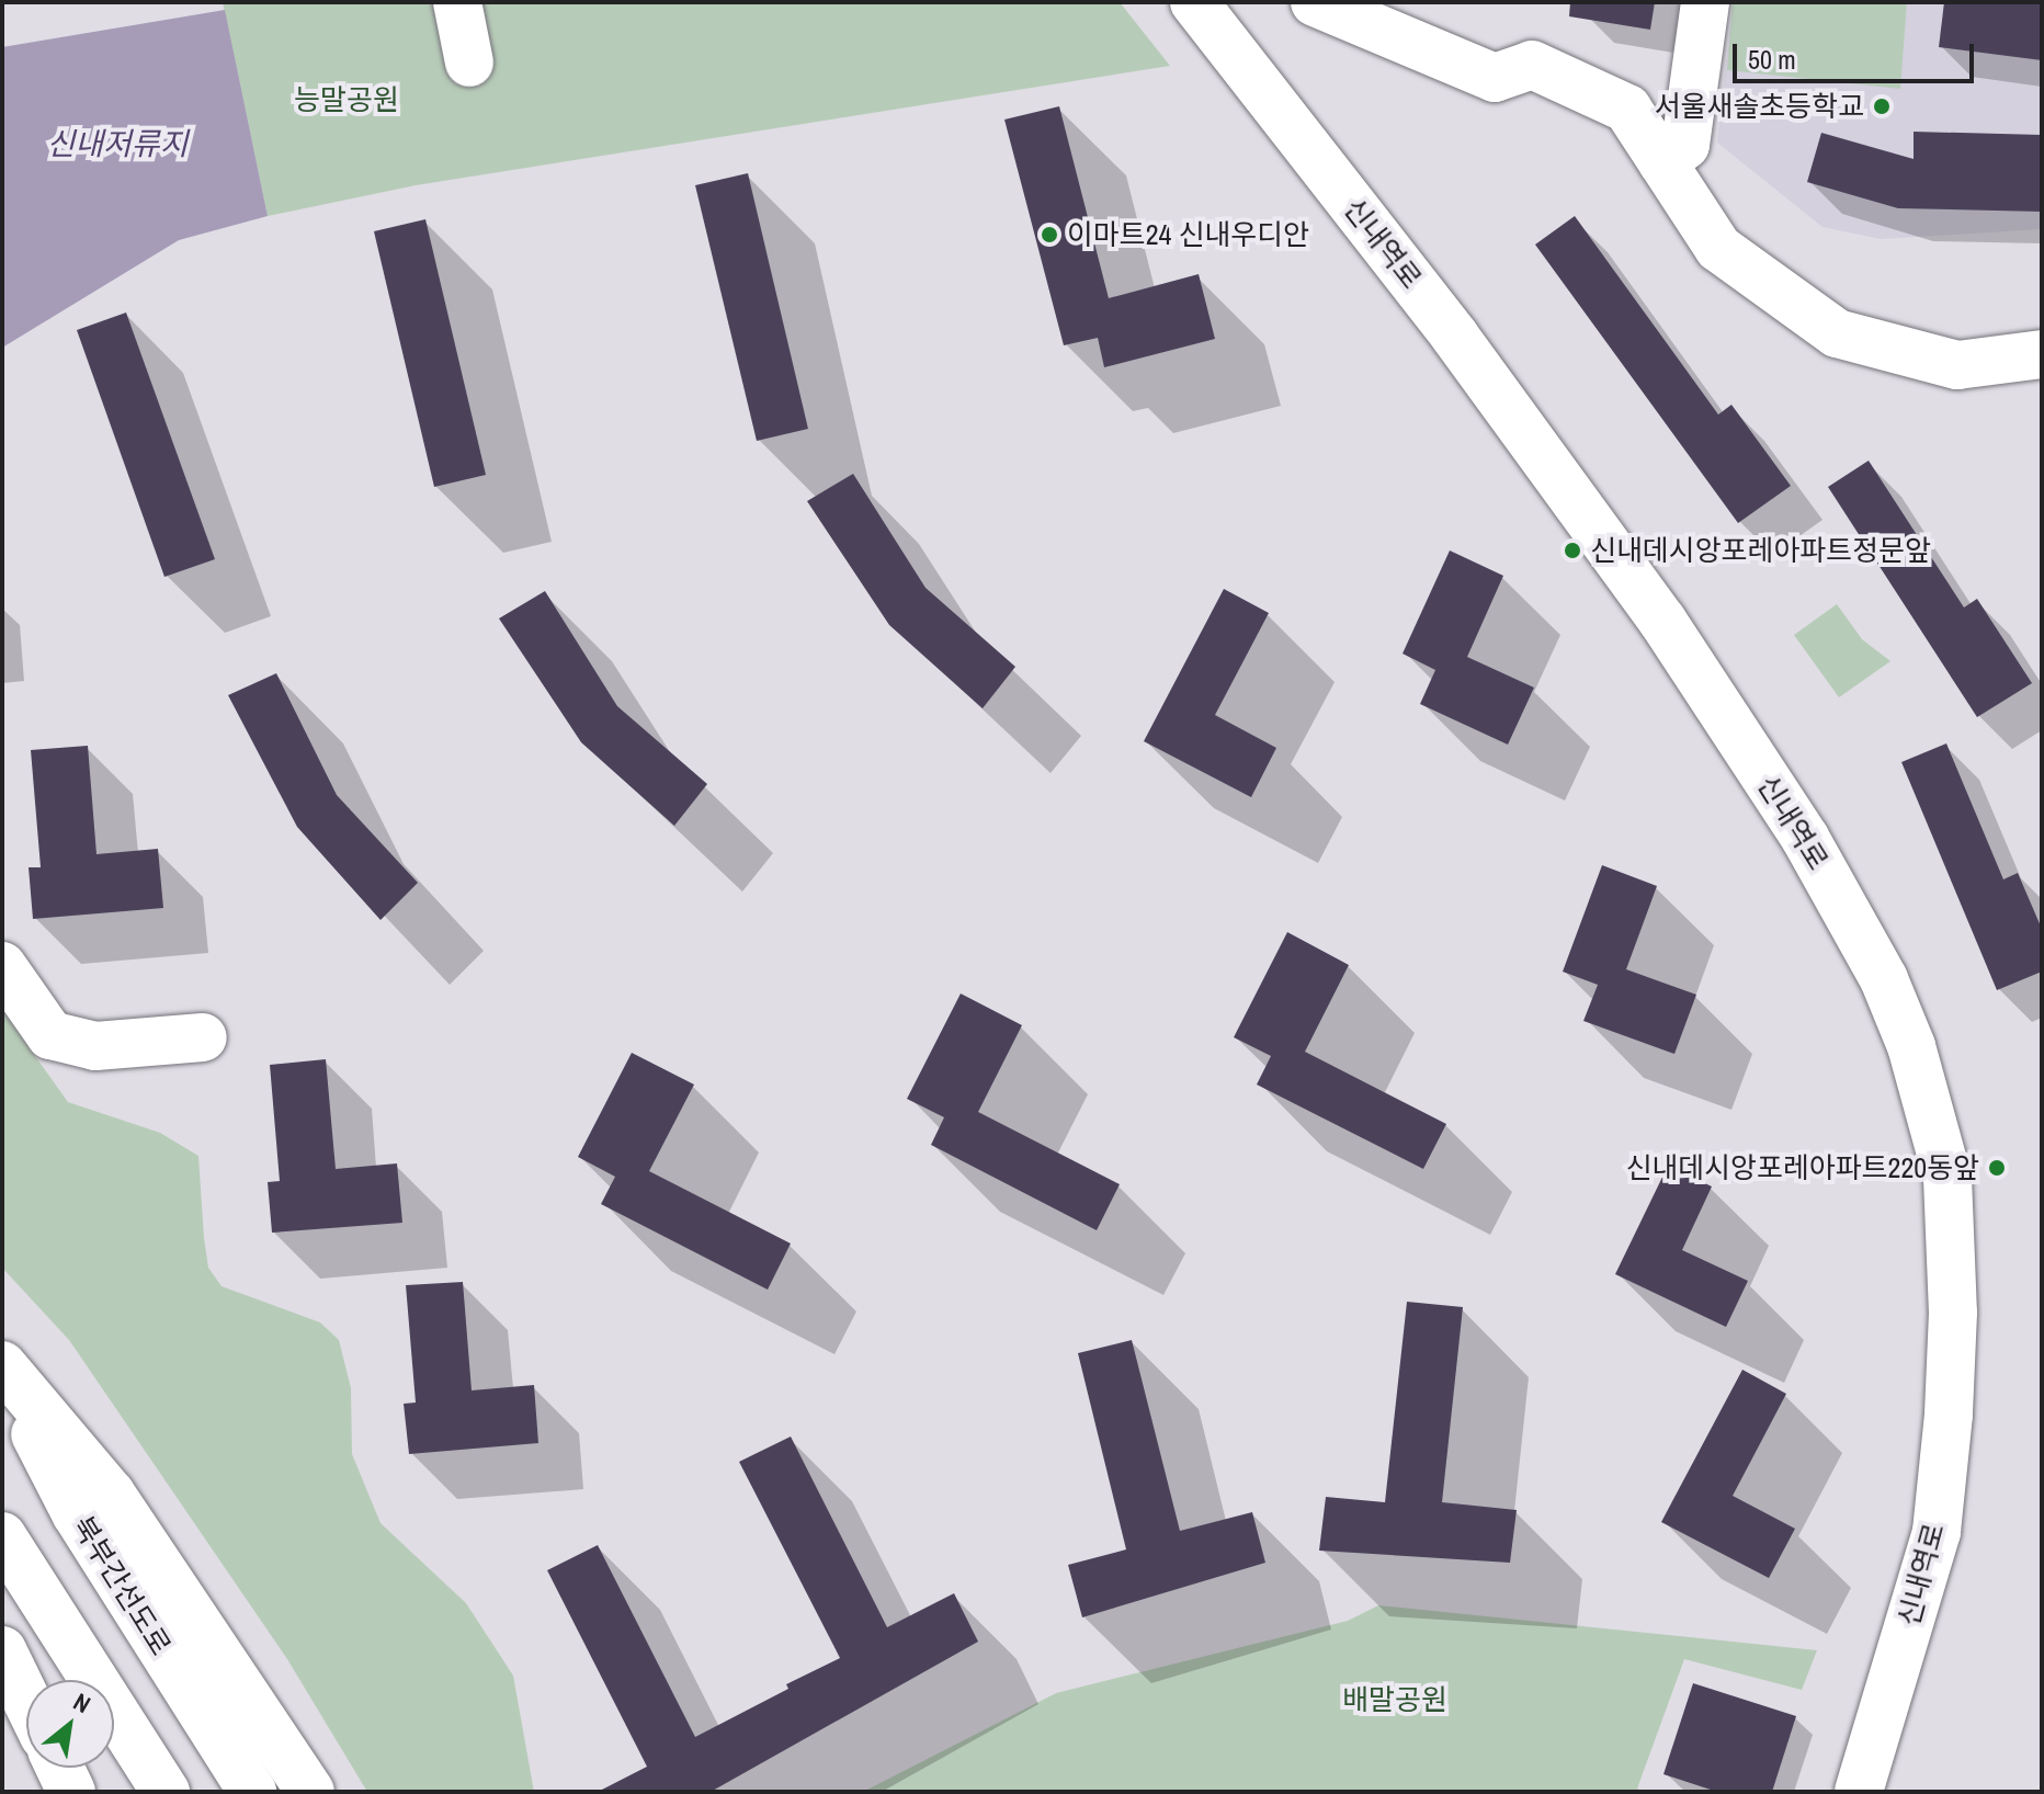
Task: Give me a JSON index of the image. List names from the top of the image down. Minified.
{"streets":{"main road":["신내역로","북부간선도로"]},"water":["신내저류지"],"parks":["능말공원","배말공원"],"places":["서울새솔초등학교","이마트24 신내우디안","신내데시앙포레아파트정문앞","신내데시앙포레아파트220동앞"],"scale_bar":"50 m","north":"top right"}
